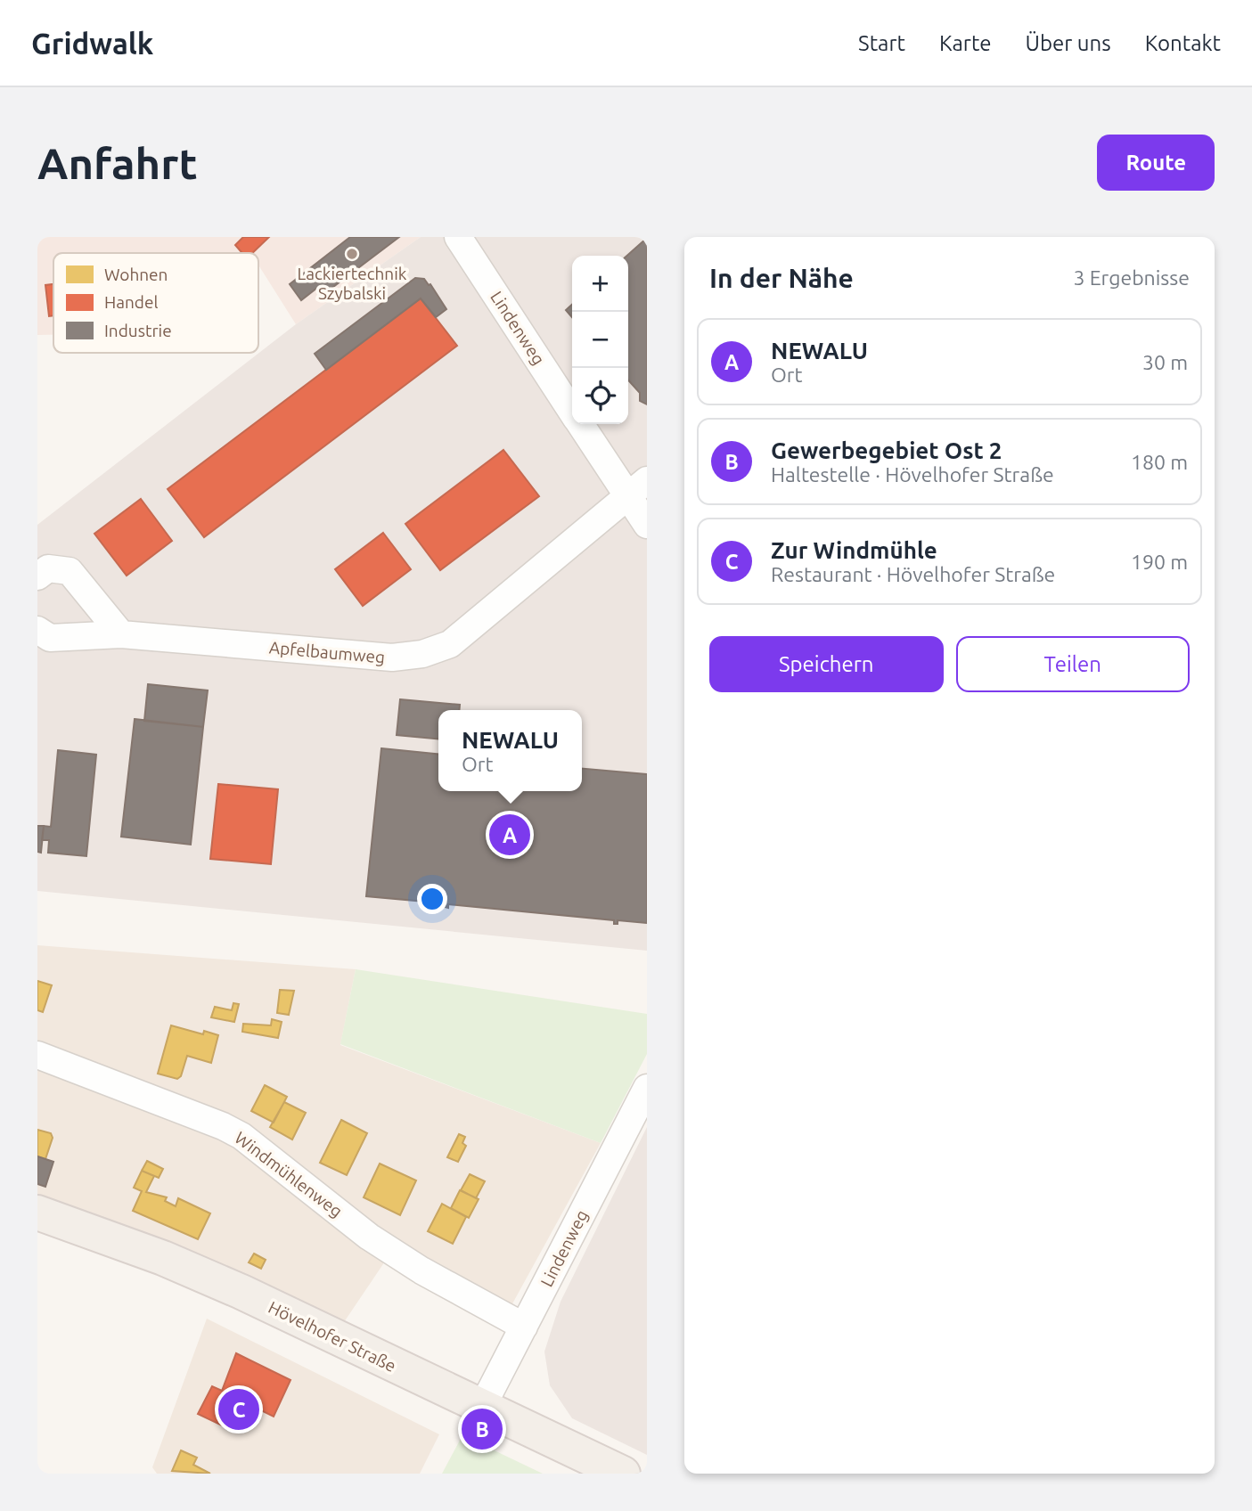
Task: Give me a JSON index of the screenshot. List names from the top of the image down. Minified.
{"streets":{"main road":["Hövelhofer Straße"],"street":["Lindenweg","Apfelbaumweg","Windmühlenweg"]},"crossings":[["Lindenweg","Apfelbaumweg"],["Lindenweg","Windmühlenweg"],["Lindenweg","Hövelhofer Straße"]],"places":["Lackiertechnik Szybalski"],"legend":["Wohnen","Handel","Industrie"],"page":{"header":"Gridwalk","nav":["Start","Karte","Über uns","Kontakt"],"buttons":["Route",["Speichern","Teilen"]],"title":"Anfahrt","heading":["In der Nähe","3 Ergebnisse"],"map_buttons":["+","−"],"list":[{"mark":"A","name":"NEWALU","note":"Ort","value":"30 m"},{"mark":"B","name":"Gewerbegebiet Ost 2","note":"Haltestelle · Hövelhofer Straße","value":"180 m"},{"mark":"C","name":"Zur Windmühle","note":"Restaurant · Hövelhofer Straße","value":"190 m"}],"popup":["NEWALU","Ort"],"pins":["A","C","B"]}}
